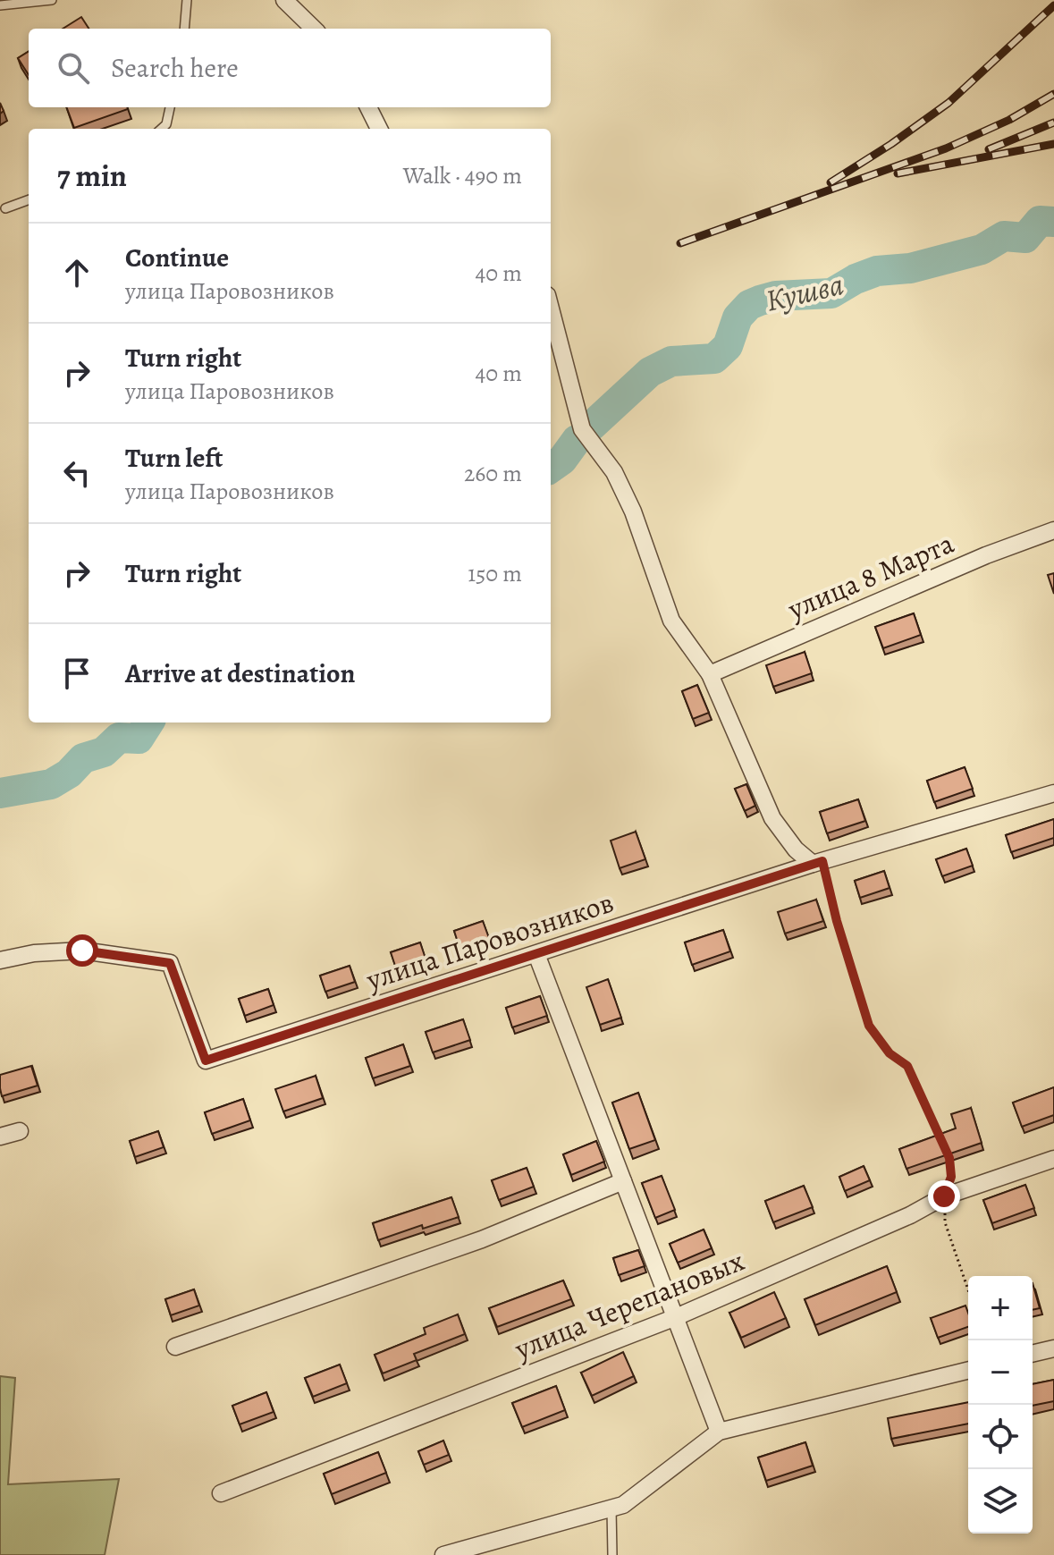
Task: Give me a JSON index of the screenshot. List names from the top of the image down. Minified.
{"streets":{"street":["улица 8 Марта","улица Паровозников","улица Черепановых"]},"water":["Кушва"],"page":{"search":"Search here","heading":["7 min","Walk · 490 m"],"list":[["Continue","улица Паровозников","40 m"],["Turn right","улица Паровозников","40 m"],["Turn left","улица Паровозников","260 m"],["Turn right","150 m"],"Arrive at destination"],"map_buttons":["+","−"]}}
